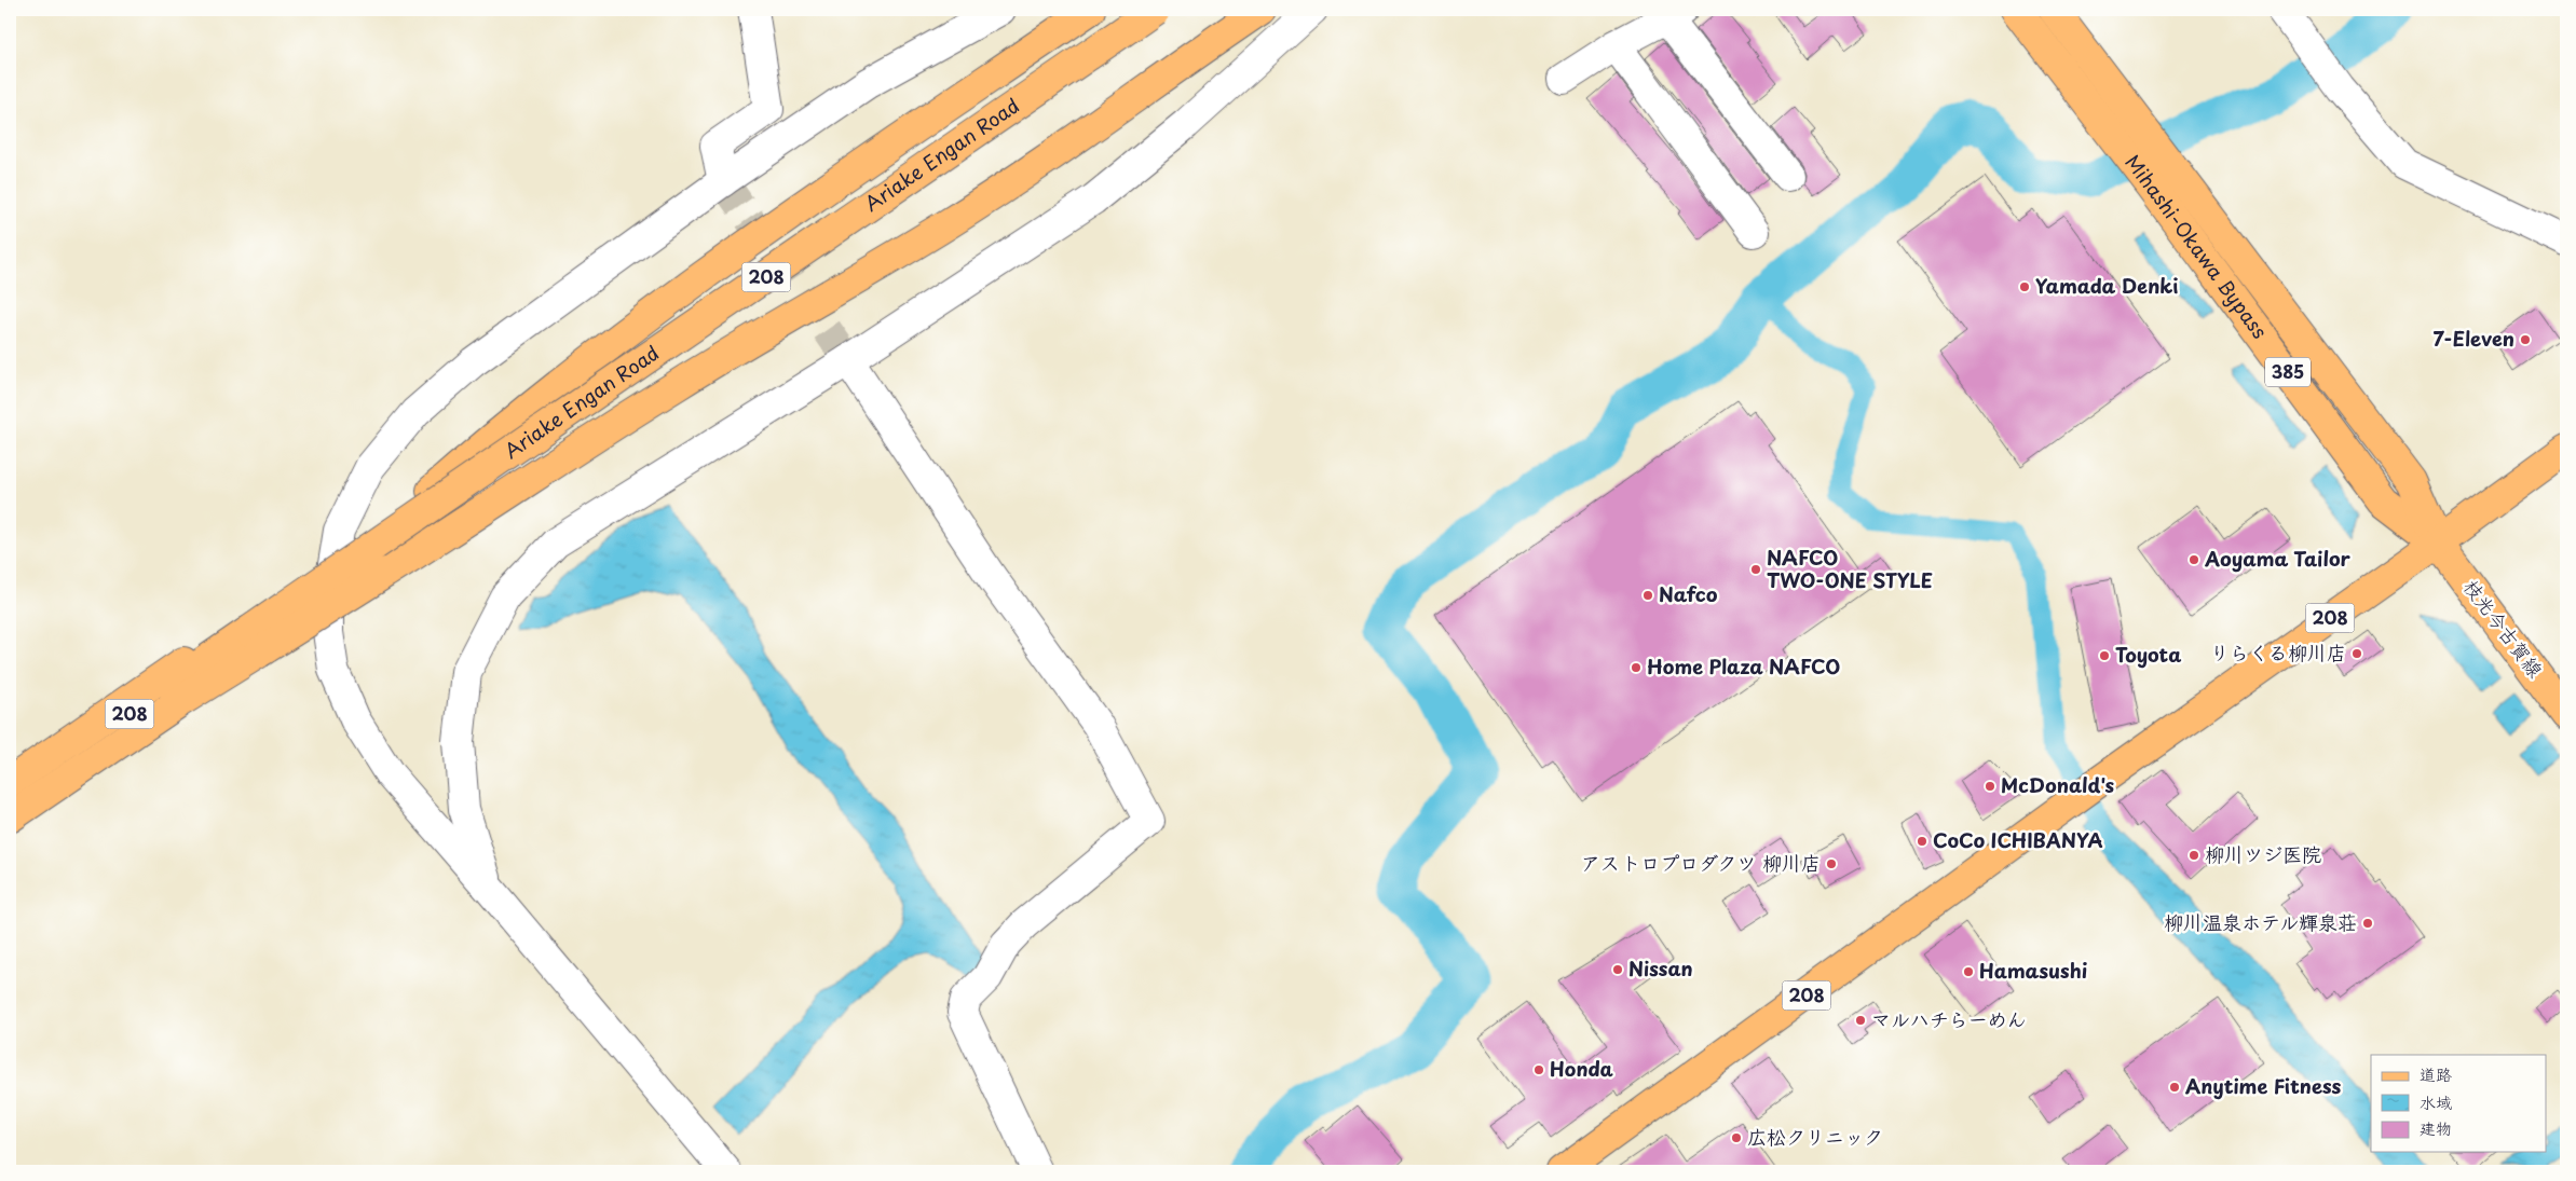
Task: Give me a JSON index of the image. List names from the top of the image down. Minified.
{"streets":{"main road":["Ariake Engan Road","Mihashi-Okawa Bypass","208","385","枝光今古賀線"]},"crossings":[["Mihashi-Okawa Bypass","208"],["Mihashi-Okawa Bypass","枝光今古賀線"],["208","枝光今古賀線"]],"places":["Yamada Denki","7-Eleven","Aoyama Tailor","NAFCO TWO-ONE STYLE","Nafco","りらくる柳川店","Toyota","Home Plaza NAFCO","McDonald's","CoCo ICHIBANYA","柳川ツジ医院","アストロプロダクツ 柳川店","柳川温泉ホテル輝泉荘","Nissan","Hamasushi","マルハチらーめん","Honda","Anytime Fitness","広松クリニック"],"legend":["道路","水域","建物"]}
